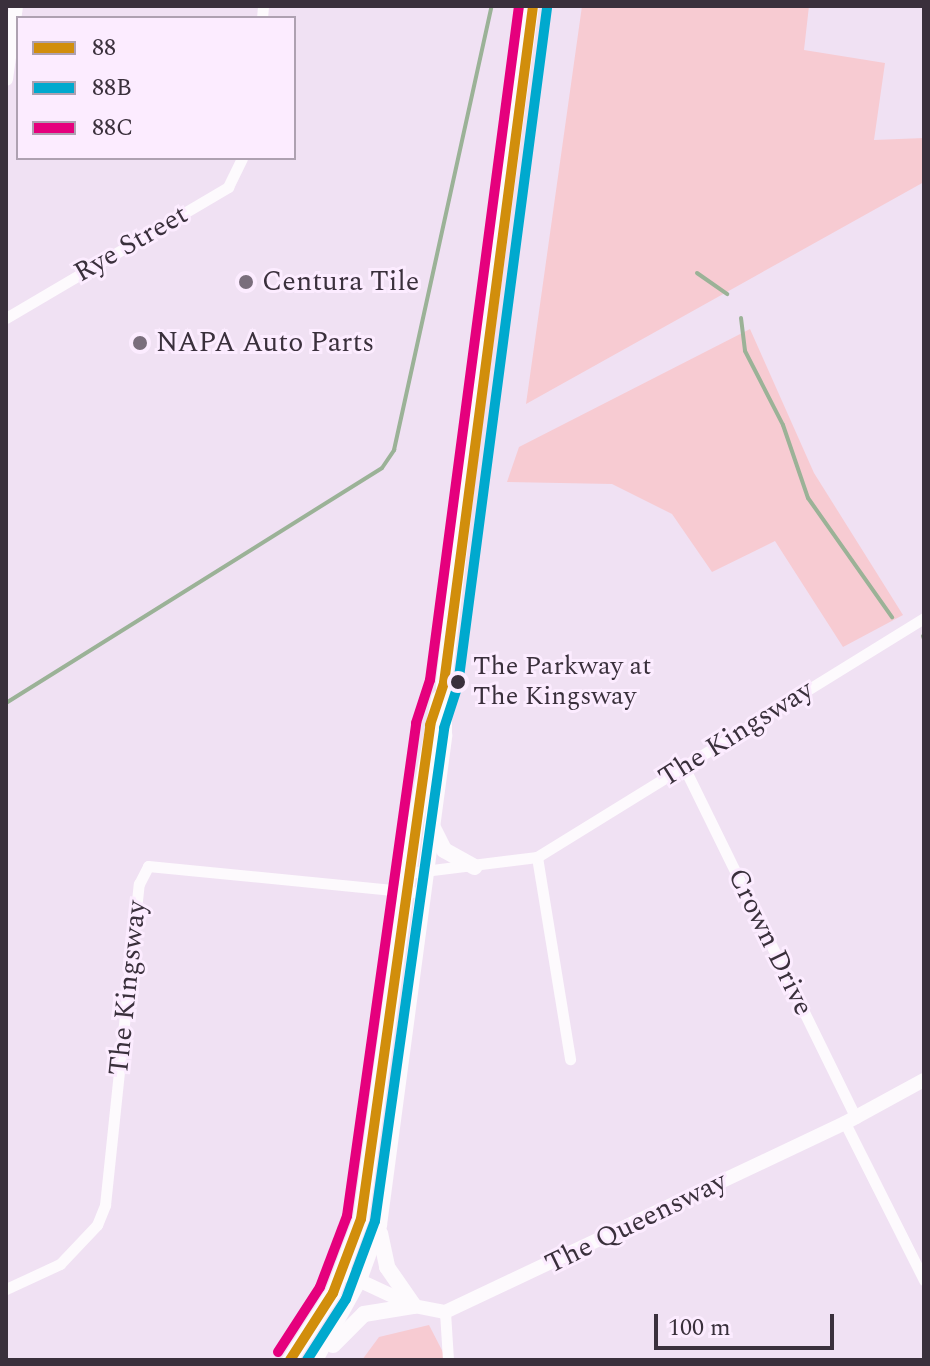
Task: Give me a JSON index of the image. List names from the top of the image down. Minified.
{"streets":{"street":["Rye Street","The Kingsway","Crown Drive","The Queensway"]},"crossings":[["The Kingsway","Crown Drive"],["Crown Drive","The Queensway"]],"places":["Centura Tile","NAPA Auto Parts","The Parkway at The Kingsway"],"lines":["transit line 88","transit line 88C","transit line 88B"],"legend":["88","88B","88C"],"scale_bar":"100 m"}
